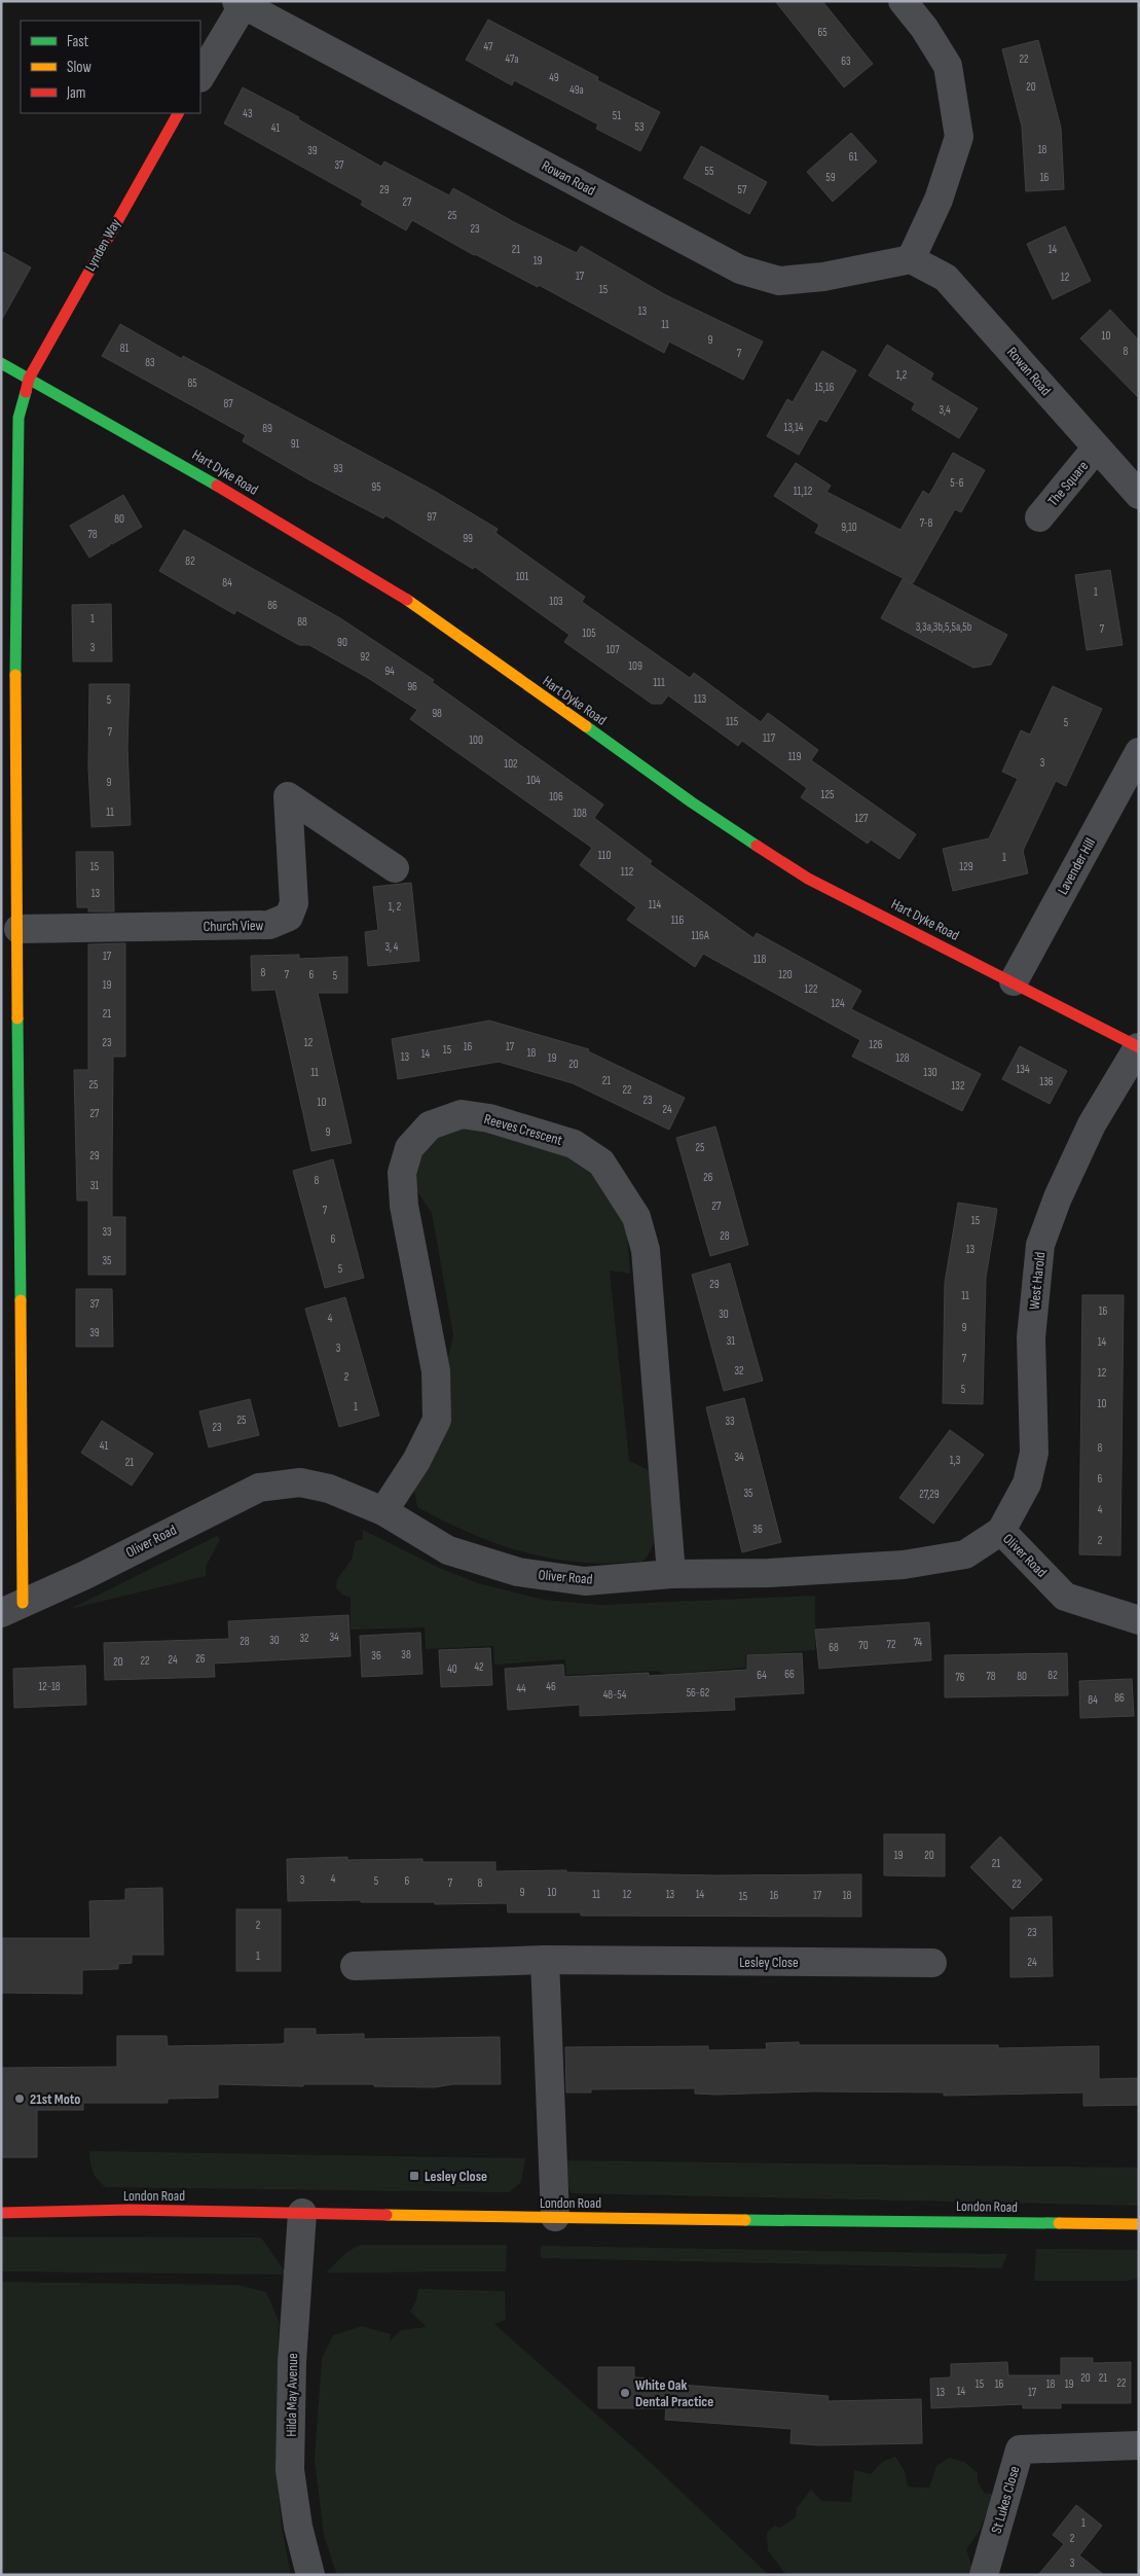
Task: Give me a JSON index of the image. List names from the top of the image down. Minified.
{"streets":{"street":["Rowan Road","Lynden Way","Hart Dyke Road","The Square","Lavender Hill","Church View","Reeves Crescent","West Harold","Oliver Road","Lesley Close","London Road","Hilda May Avenue","St Lukes Close"]},"crossings":[["Rowan Road","The Square"],["Lynden Way","Hart Dyke Road"],["Lynden Way","Church View"],["Lynden Way","Oliver Road"],["Hart Dyke Road","Lavender Hill"],["Hart Dyke Road","West Harold"],["Reeves Crescent","Oliver Road"],["West Harold","Oliver Road"],["London Road","Hilda May Avenue"]],"places":{"other":["21st Moto","White Oak Dental Practice"],"transit":["Lesley Close"]},"house_numbers":["65","47","47a","22","63","49","20","49a","43","51","53","41","18","39","61","37","55","59","16","29","57","27","25","23","21","14","19","17","12","15","13","11","10","9","81","8","7","83","1,2","85","15,16","87","3,4","13,14","89","91","93","5-6","95","11,12","97","80","7-8","9,10","78","99","82","101","84","1","103","86","1","88","3,3a,3b,5,5a,5b","7","105","90","3","107","92","109","94","111","96","113","5","98","115","5","7","117","100","119","3","102","104","9","125","106","11","108","127","110","1","15","129","112","13","114","1, 2","116","116A","3, 4","17","118","8","7","6","120","5","19","122","124","21","23","12","126","16","17","15","18","14","13","19","128","20","134","11","130","21","136","25","132","22","23","10","24","27","9","25","29","26","8","31","27","7","15","33","28","6","13","35","5","29","11","37","16","30","4","9","39","31","14","3","7","32","12","2","5","10","1","25","33","23","41","8","34","1,3","21","6","35","27,29","4","36","2","34","32","30","28","74","72","70","68","38","36","26","24","22","20","42","40","66","64","82","78","80","76","12-18","46","44","56-62","48-54","86","84","19","20","21","4","3","5","6","7","8","22","9","10","11","12","13","14","16","17","18","15","2","23","1","24","20","21","22","15","16","18","19","14","13","17","1","2","3"],"legend":["Fast","Slow","Jam"]}
